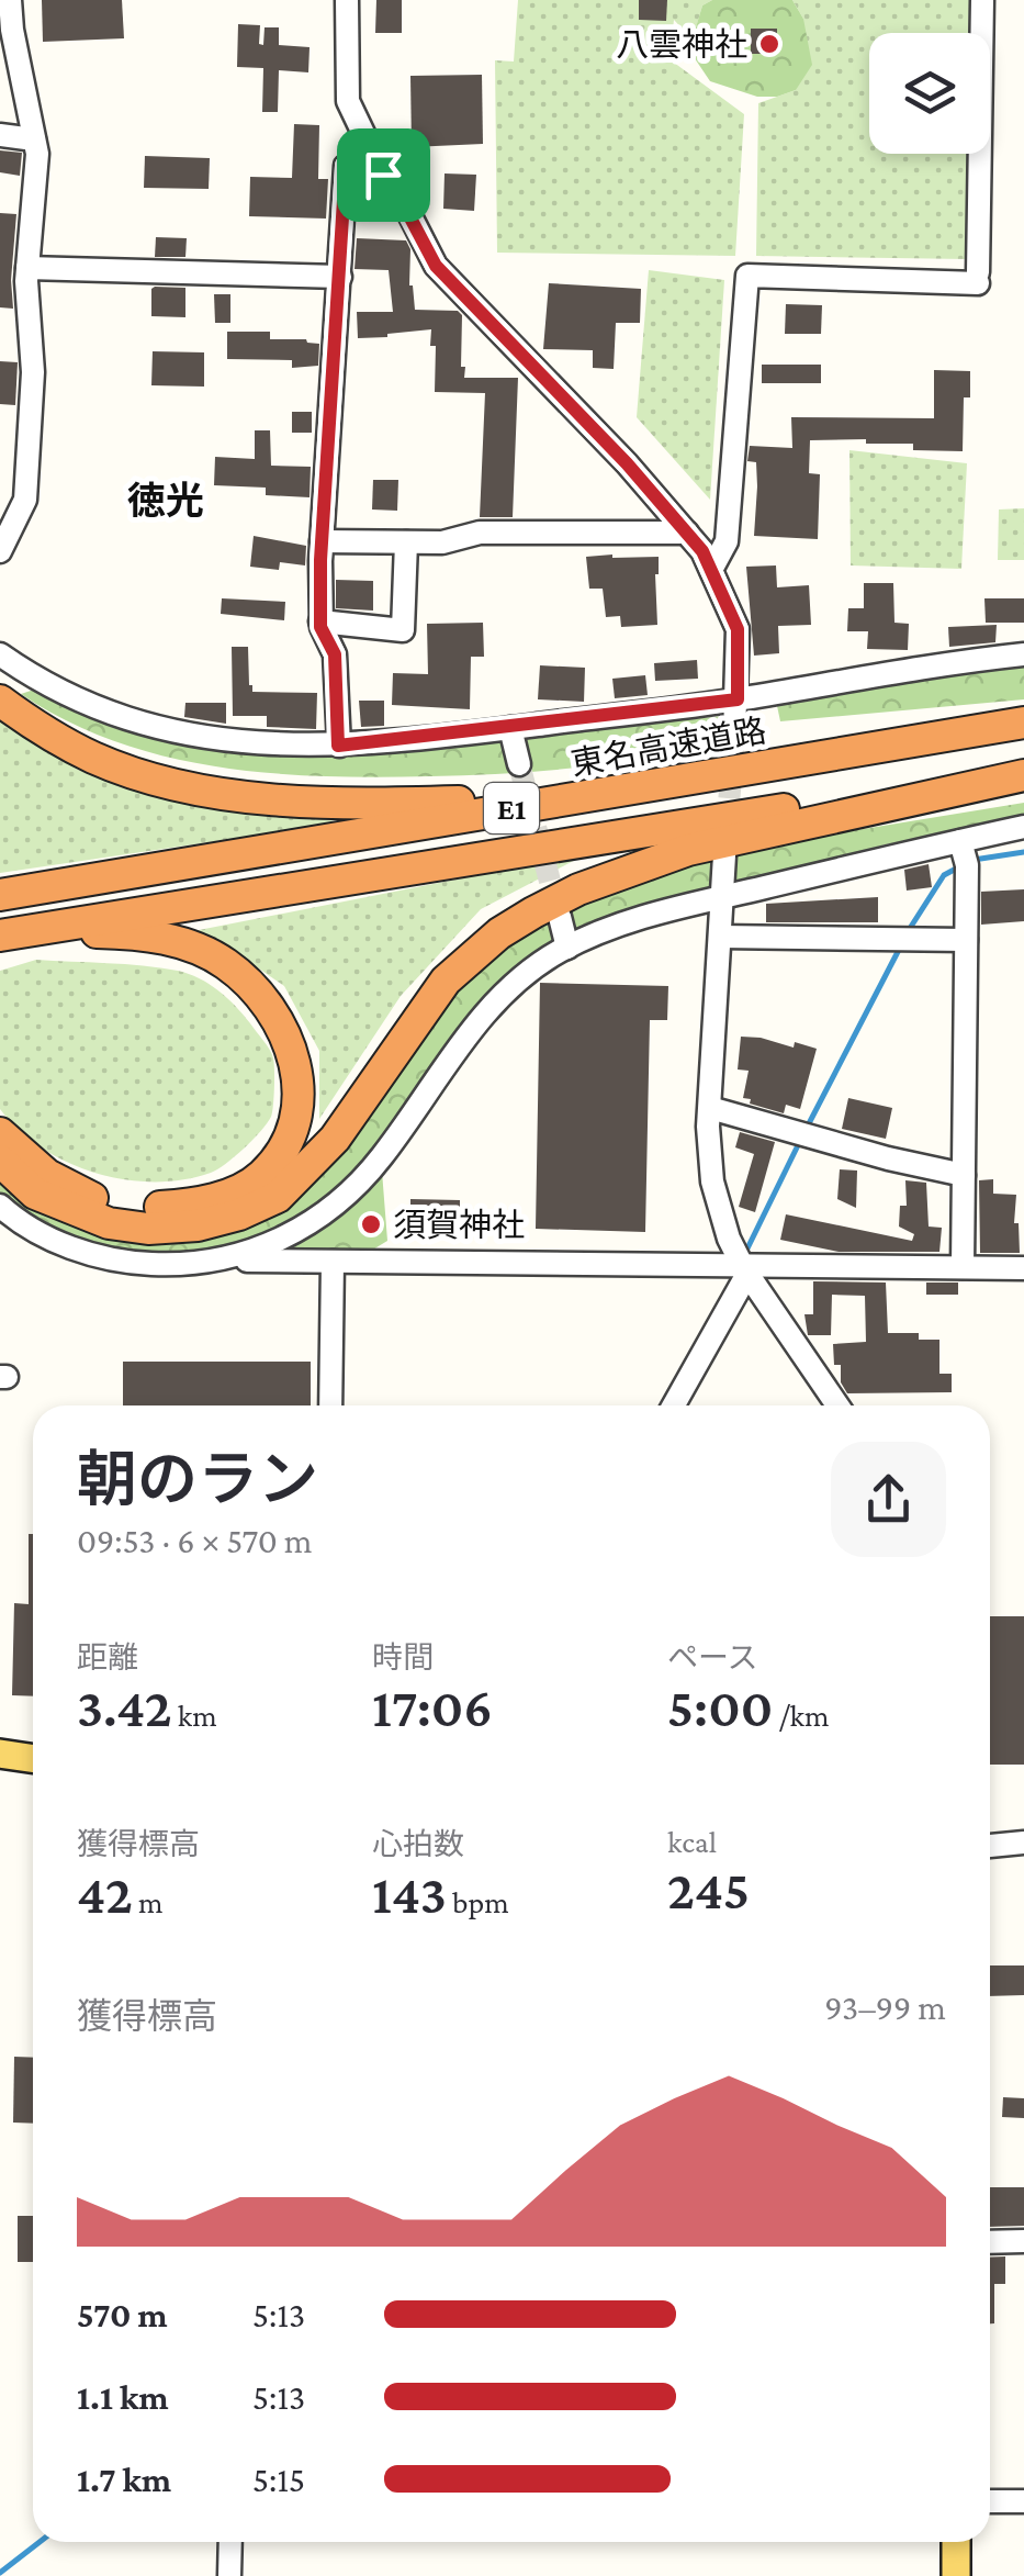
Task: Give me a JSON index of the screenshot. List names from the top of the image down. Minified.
{"streets":{"highway":["東名高速道路","E1"]},"districts":["徳光"],"places":["八雲神社","須賀神社"],"page":{"heading":["朝のラン","09:53 · 6 × 570 m"],"stats":[["距離","3.42 km"],["時間","17:06"],["ペース","5:00 /km"],["獲得標高","42 m"],["心拍数","143 bpm"],["kcal","245"]],"chart":["獲得標高","93–99 m"],"list":[{"name":"570 m","note":"5:13"},{"name":"1.1 km","note":"5:13"},{"name":"1.7 km","note":"5:15"}]}}
